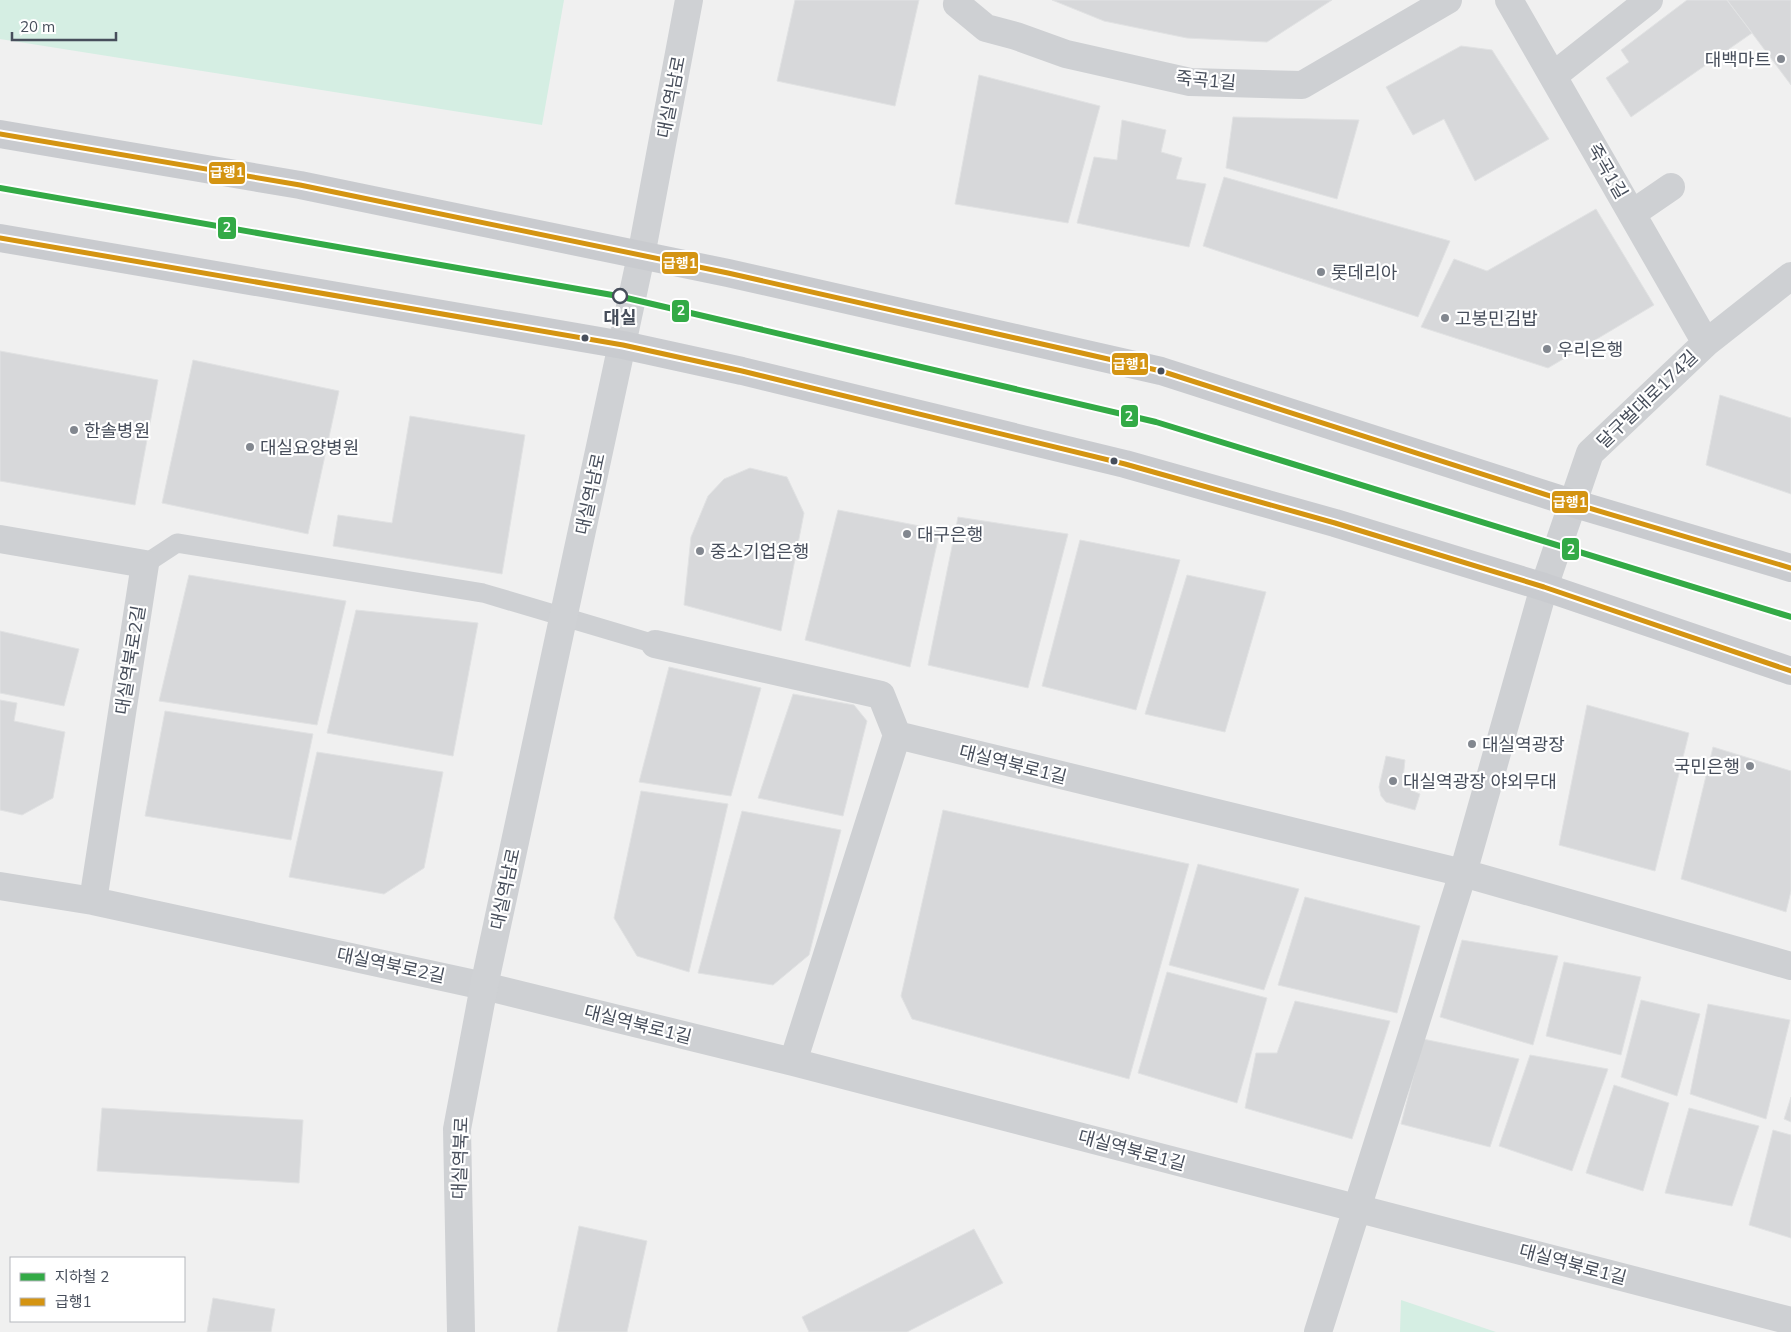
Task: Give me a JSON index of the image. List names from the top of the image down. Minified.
{"streets":{"street":["죽곡1길","대실역남로","달구벌대로174길","대실역북로2길","대실역북로1길","대실역북로"]},"crossings":[["죽곡1길","달구벌대로174길"],["대실역남로","대실역북로2길"],["대실역남로","대실역북로1길"],["대실역남로","대실역북로"],["달구벌대로174길","대실역북로1길"],["대실역북로2길","대실역북로1길"],["대실역북로2길","대실역북로"],["대실역북로1길","대실역북로"]],"places":["대백마트","롯데리아","대실","고봉민김밥","우리은행","한솔병원","대실요양병원","대구은행","중소기업은행","대실역광장","국민은행","대실역광장 야외무대"],"lines":["transit line 급행1","metro line 2"],"legend":["지하철 2","급행1"],"scale_bar":"20 m"}
